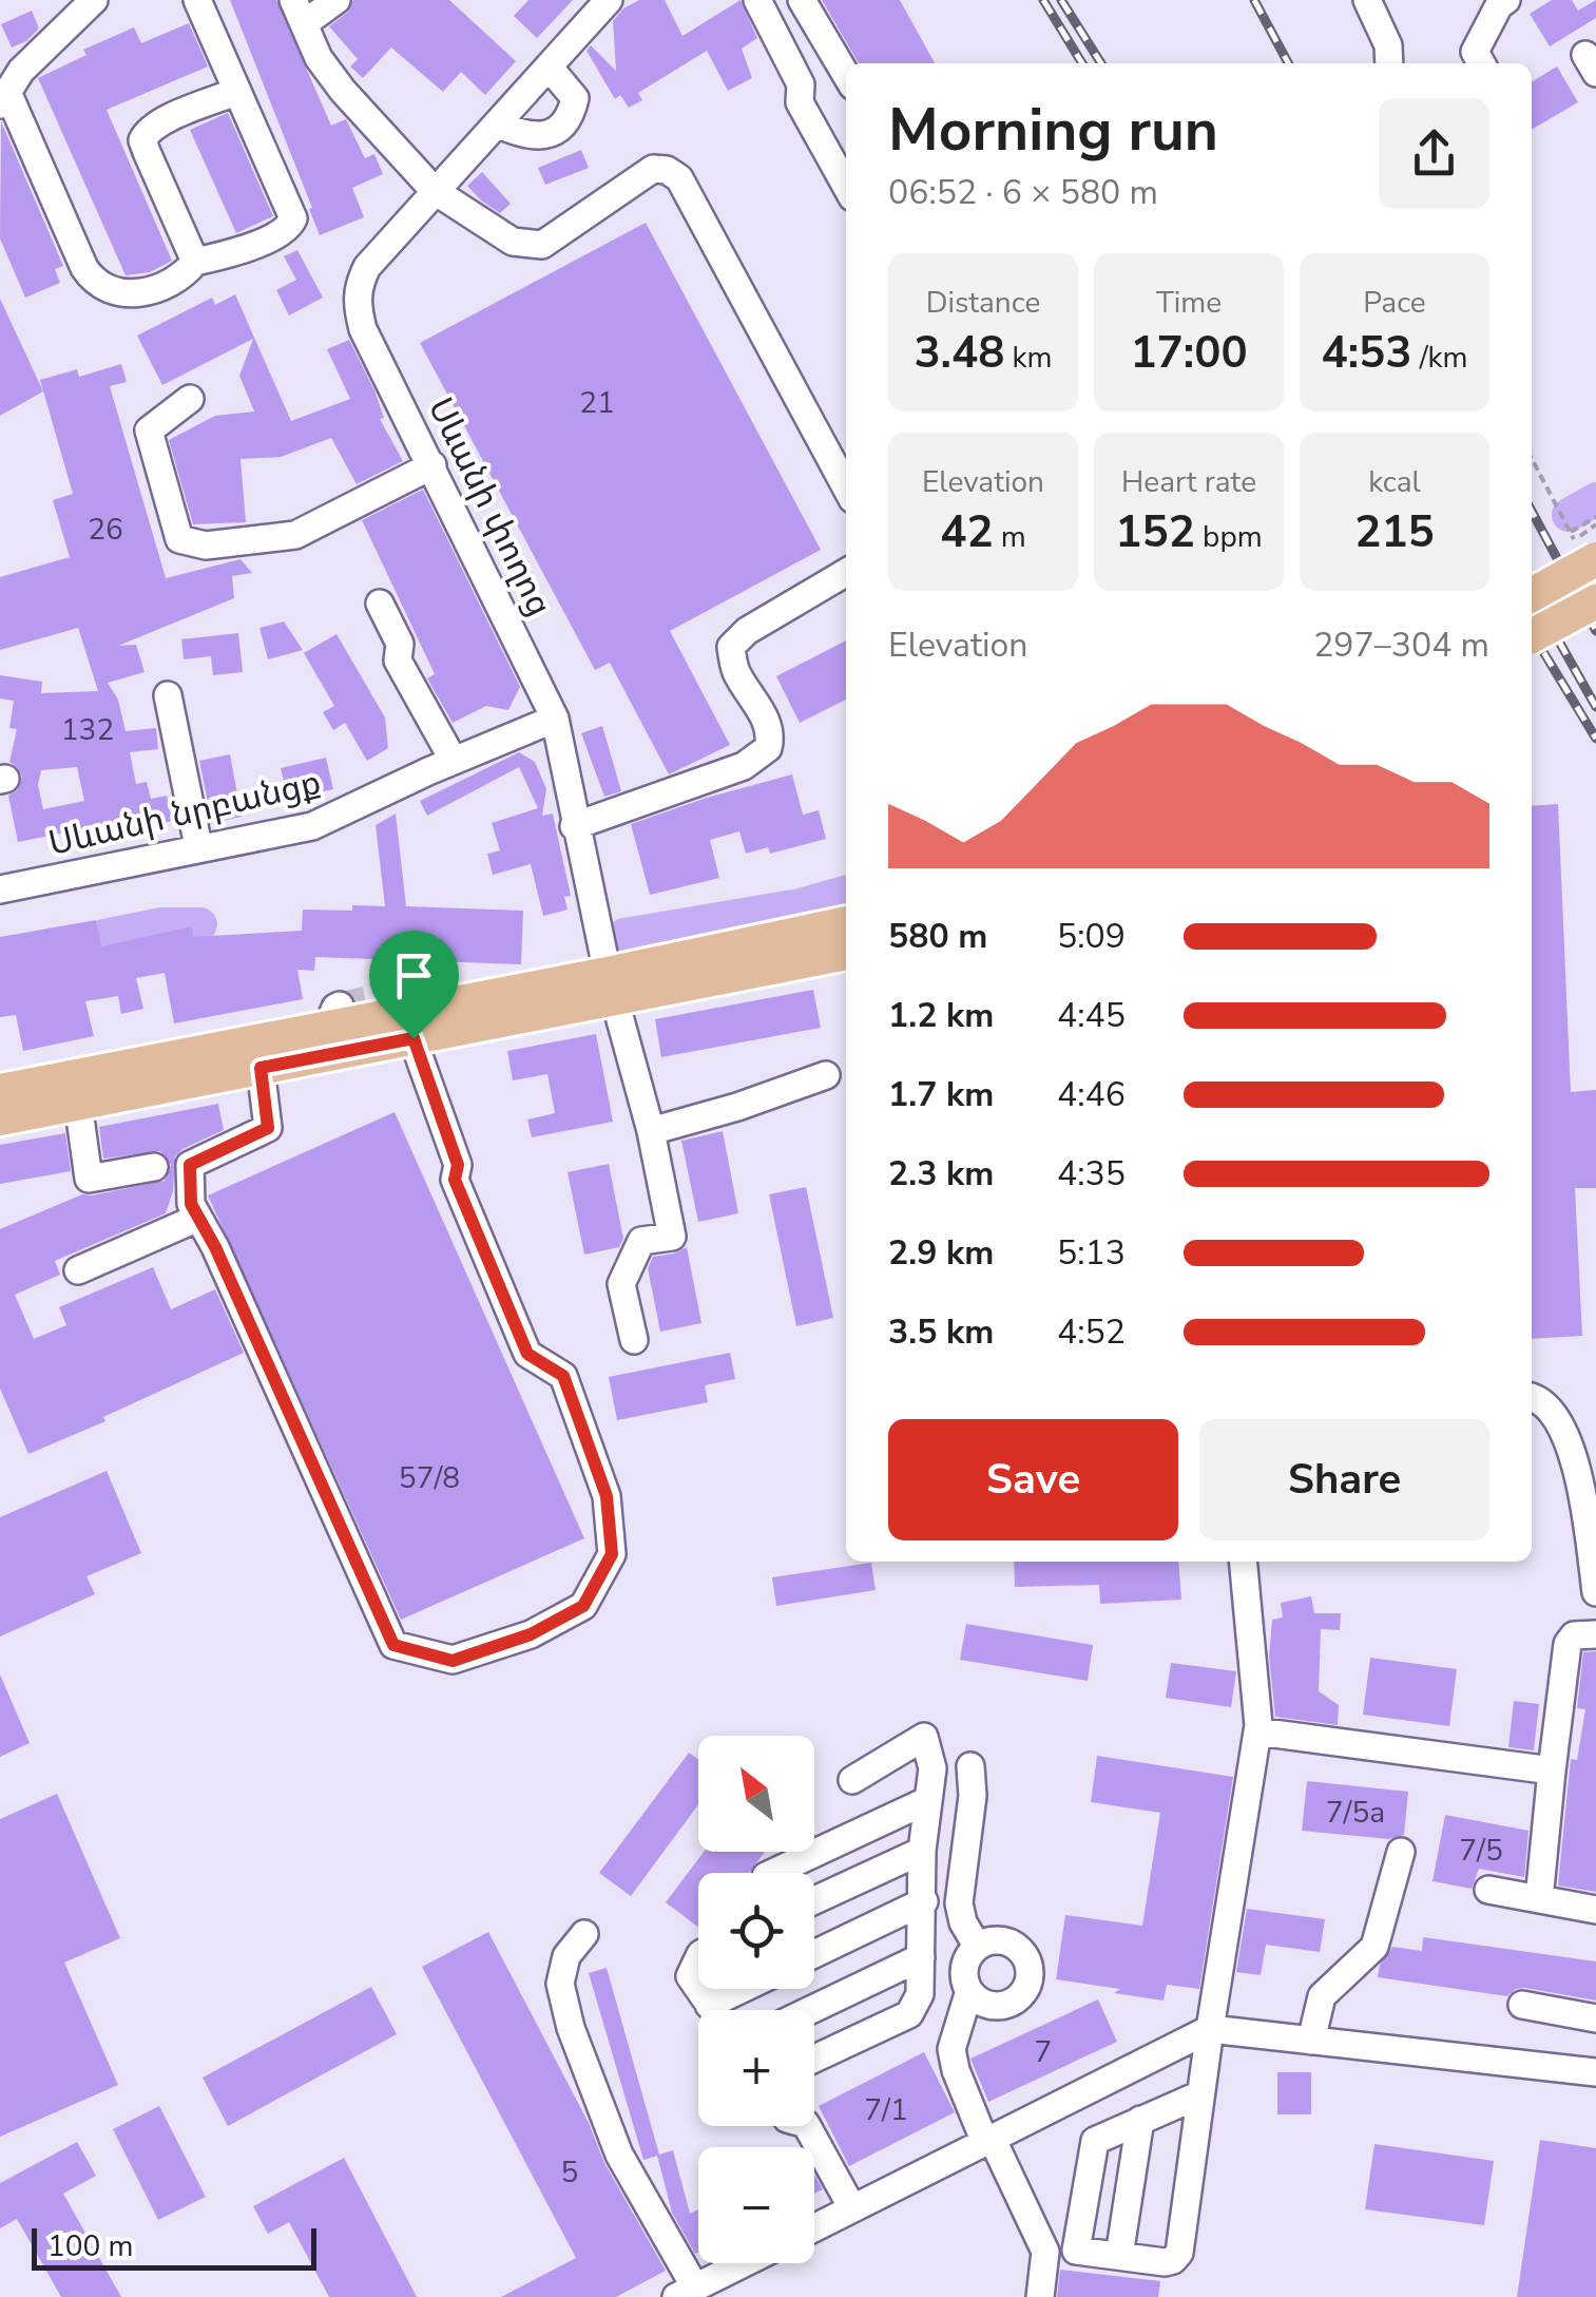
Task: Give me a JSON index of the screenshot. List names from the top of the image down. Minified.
{"streets":{"street":["Սևանի փողոց","Սևանի նրբանցք"]},"crossings":[["Սևանի փողոց","Սևանի նրբանցք"]],"house_numbers":["21","26","132","57/8","7/5a","7/5","7","7/1","5"],"scale_bar":"100 m","north":"top left","page":{"heading":["Morning run","06:52 · 6 × 580 m"],"stats":[["Distance","3.48 km"],["Time","17:00"],["Pace","4:53 /km"],["Elevation","42 m"],["Heart rate","152 bpm"],["kcal","215"]],"chart":["Elevation","297–304 m"],"list":[{"name":"580 m","note":"5:09"},{"name":"1.2 km","note":"4:45"},{"name":"1.7 km","note":"4:46"},{"name":"2.3 km","note":"4:35"},{"name":"2.9 km","note":"5:13"},{"name":"3.5 km","note":"4:52"}],"buttons":["Save","Share"],"map_buttons":["+","−"],"scale":"100 m"}}
